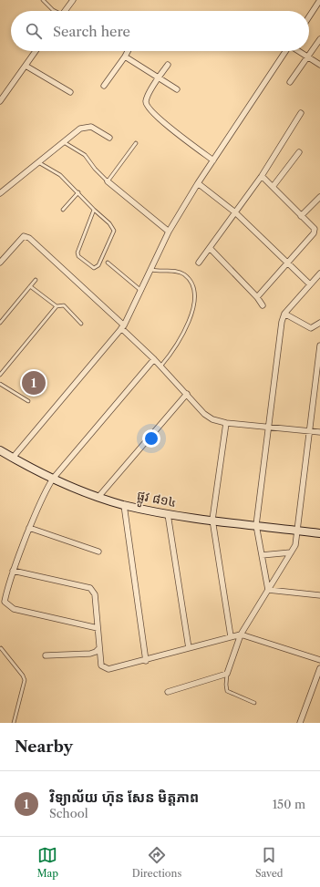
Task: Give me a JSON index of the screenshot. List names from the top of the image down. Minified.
{"streets":{"street":["ផ្លូវ ៨១៤"]},"page":{"search":"Search here","pins":"1","heading":"Nearby","list":[{"mark":"1","name":"វិទ្យាល័យ ហ៊ុន សែន មិត្តភាព","note":"School","value":"150 m"}],"nav":["Map","Directions","Saved"]}}
